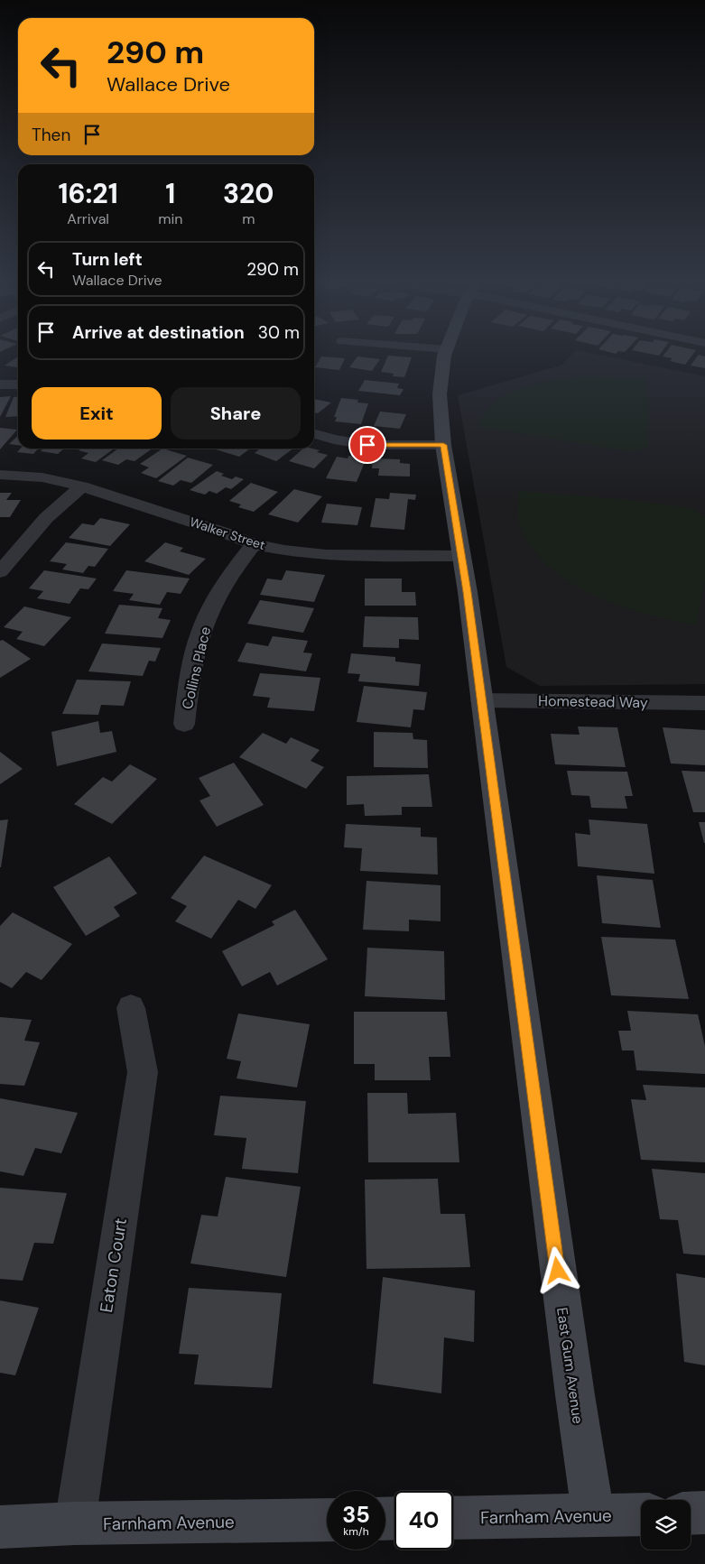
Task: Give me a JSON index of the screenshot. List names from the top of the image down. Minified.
{"streets":{"street":["Walker Street","Collins Place","Homestead Way","Eaton Court","East Gum Avenue","Farnham Avenue"]},"crossings":[["Walker Street","Collins Place"],["Walker Street","East Gum Avenue"],["Homestead Way","East Gum Avenue"],["Eaton Court","Farnham Avenue"],["East Gum Avenue","Farnham Avenue"]],"page":{"turn":["290 m","Wallace Drive"],"then":"Then","eta":["16:21","Arrival","1","min","320","m"],"list":[{"name":"Turn left","note":"Wallace Drive","value":"290 m"},{"name":"Arrive at destination","value":"30 m"}],"buttons":["Exit","Share"],"speed":"35 km/h","limit":"40"}}
